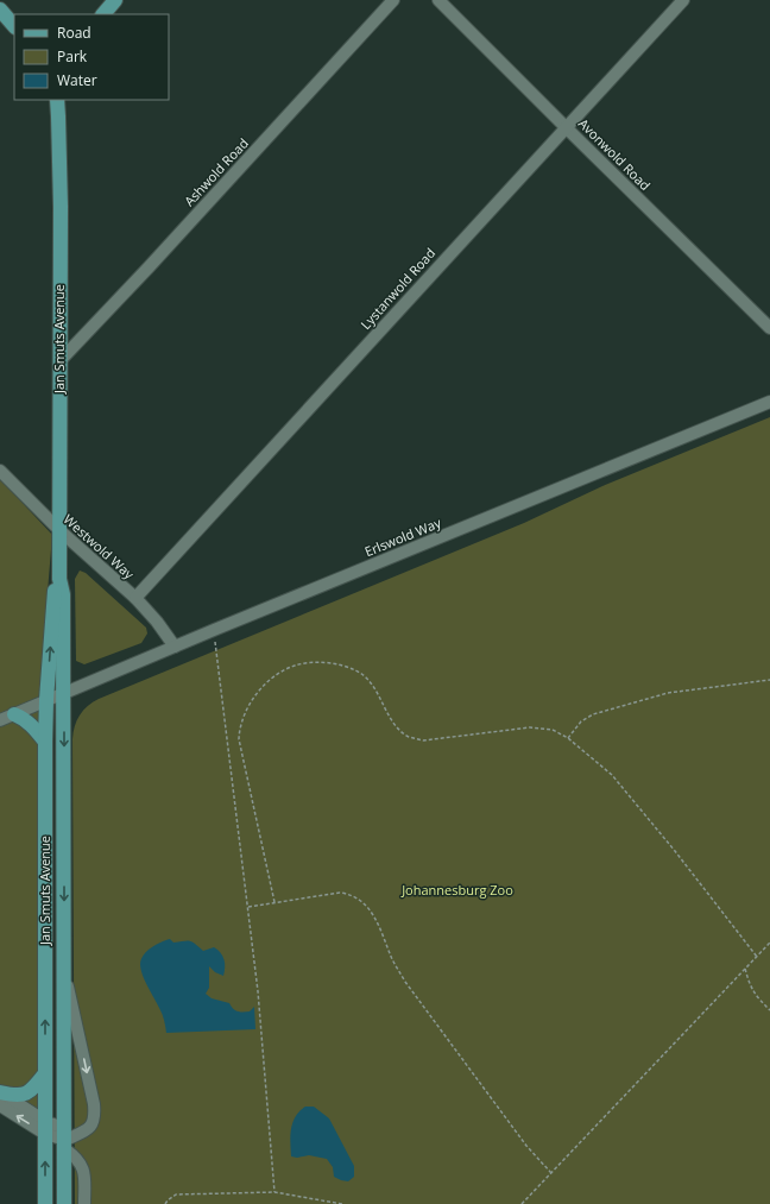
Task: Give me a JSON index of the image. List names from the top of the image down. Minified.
{"streets":{"main road":["Jan Smuts Avenue"],"street":["Avonwold Road","Ashwold Road","Lystanwold Road","Erlswold Way","Westwold Way"]},"crossings":[["Avonwold Road","Lystanwold Road"],["Ashwold Road","Jan Smuts Avenue"],["Lystanwold Road","Westwold Way"],["Jan Smuts Avenue","Erlswold Way"],["Jan Smuts Avenue","Westwold Way"],["Erlswold Way","Westwold Way"]],"parks":["Johannesburg Zoo"],"legend":["Road","Park","Water"]}
